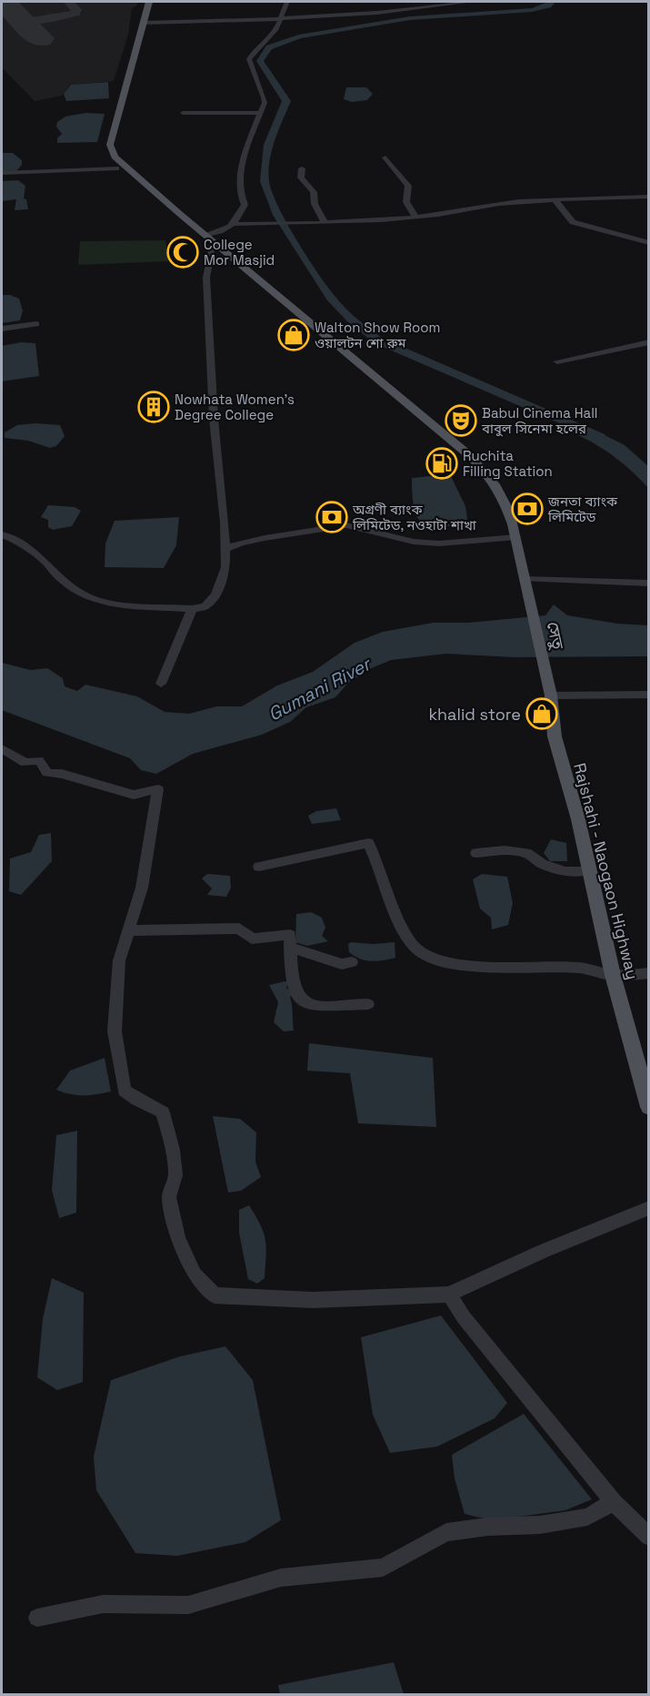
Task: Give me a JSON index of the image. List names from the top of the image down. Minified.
{"streets":{"main road":["সেতু","Rajshahi - Naogaon Highway"]},"crossings":[["সেতু","Rajshahi - Naogaon Highway"]],"water":["Gumani River"],"places":{"mosque":["College Mor Masjid"],"shop":["Walton Show Room ওয়ালটন শো রুম","khalid store"],"building":["Nowhata Women's Degree College"],"theatre":["Babul Cinema Hall বাবুল সিনেমা হলের"],"fuel station":["Ruchita Filling Station"],"bank":["জনতা ব্যাংক লিমিটেড","অগ্রণী ব্যাংক লিমিটেড, নওহাটা শাখা"]}}
